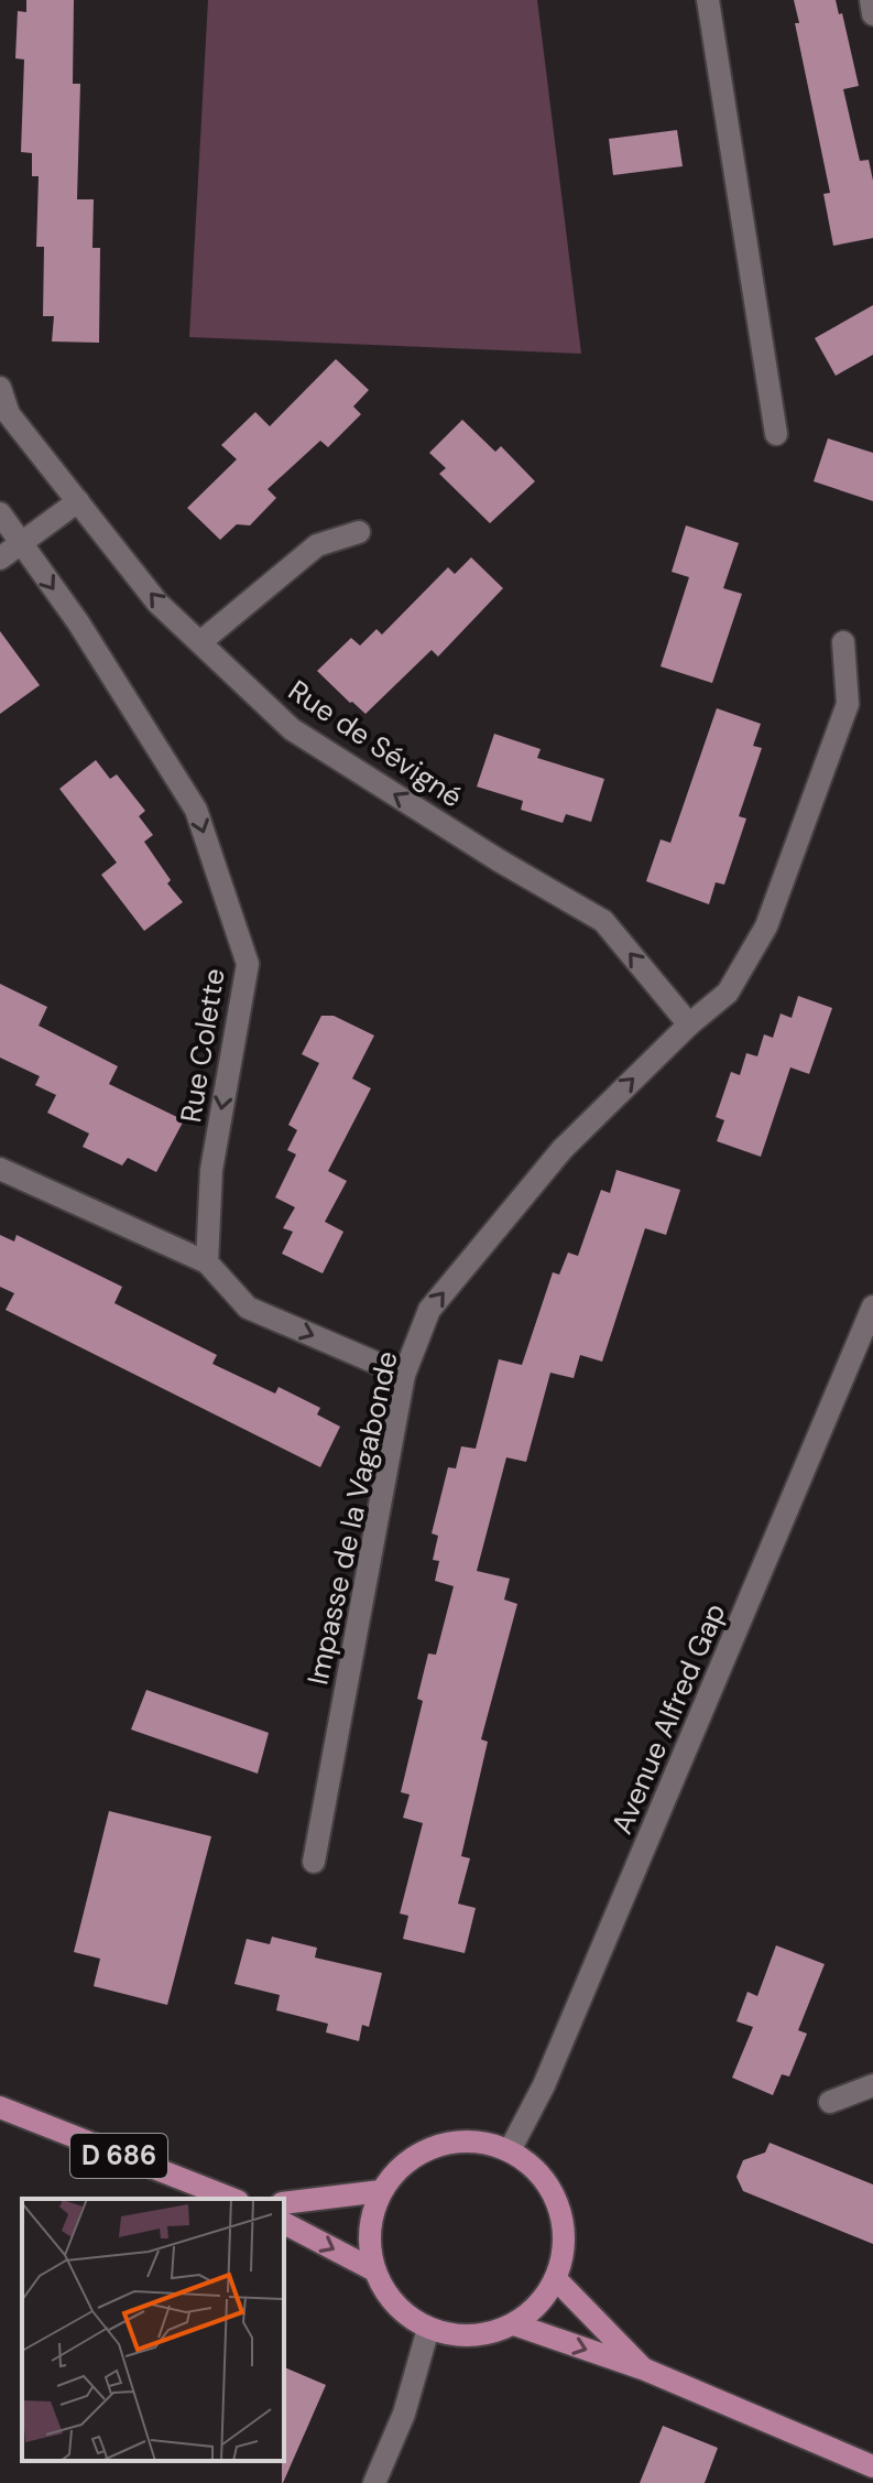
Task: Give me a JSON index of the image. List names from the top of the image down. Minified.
{"streets":{"main road":["D 686"],"street":["Rue de Sévigné","Rue Colette","Impasse de la Vagabonde","Avenue Alfred Gap"]},"crossings":[["Rue de Sévigné","Impasse de la Vagabonde"]],"one_way":["Rue de Sévigné","Rue Colette"]}
